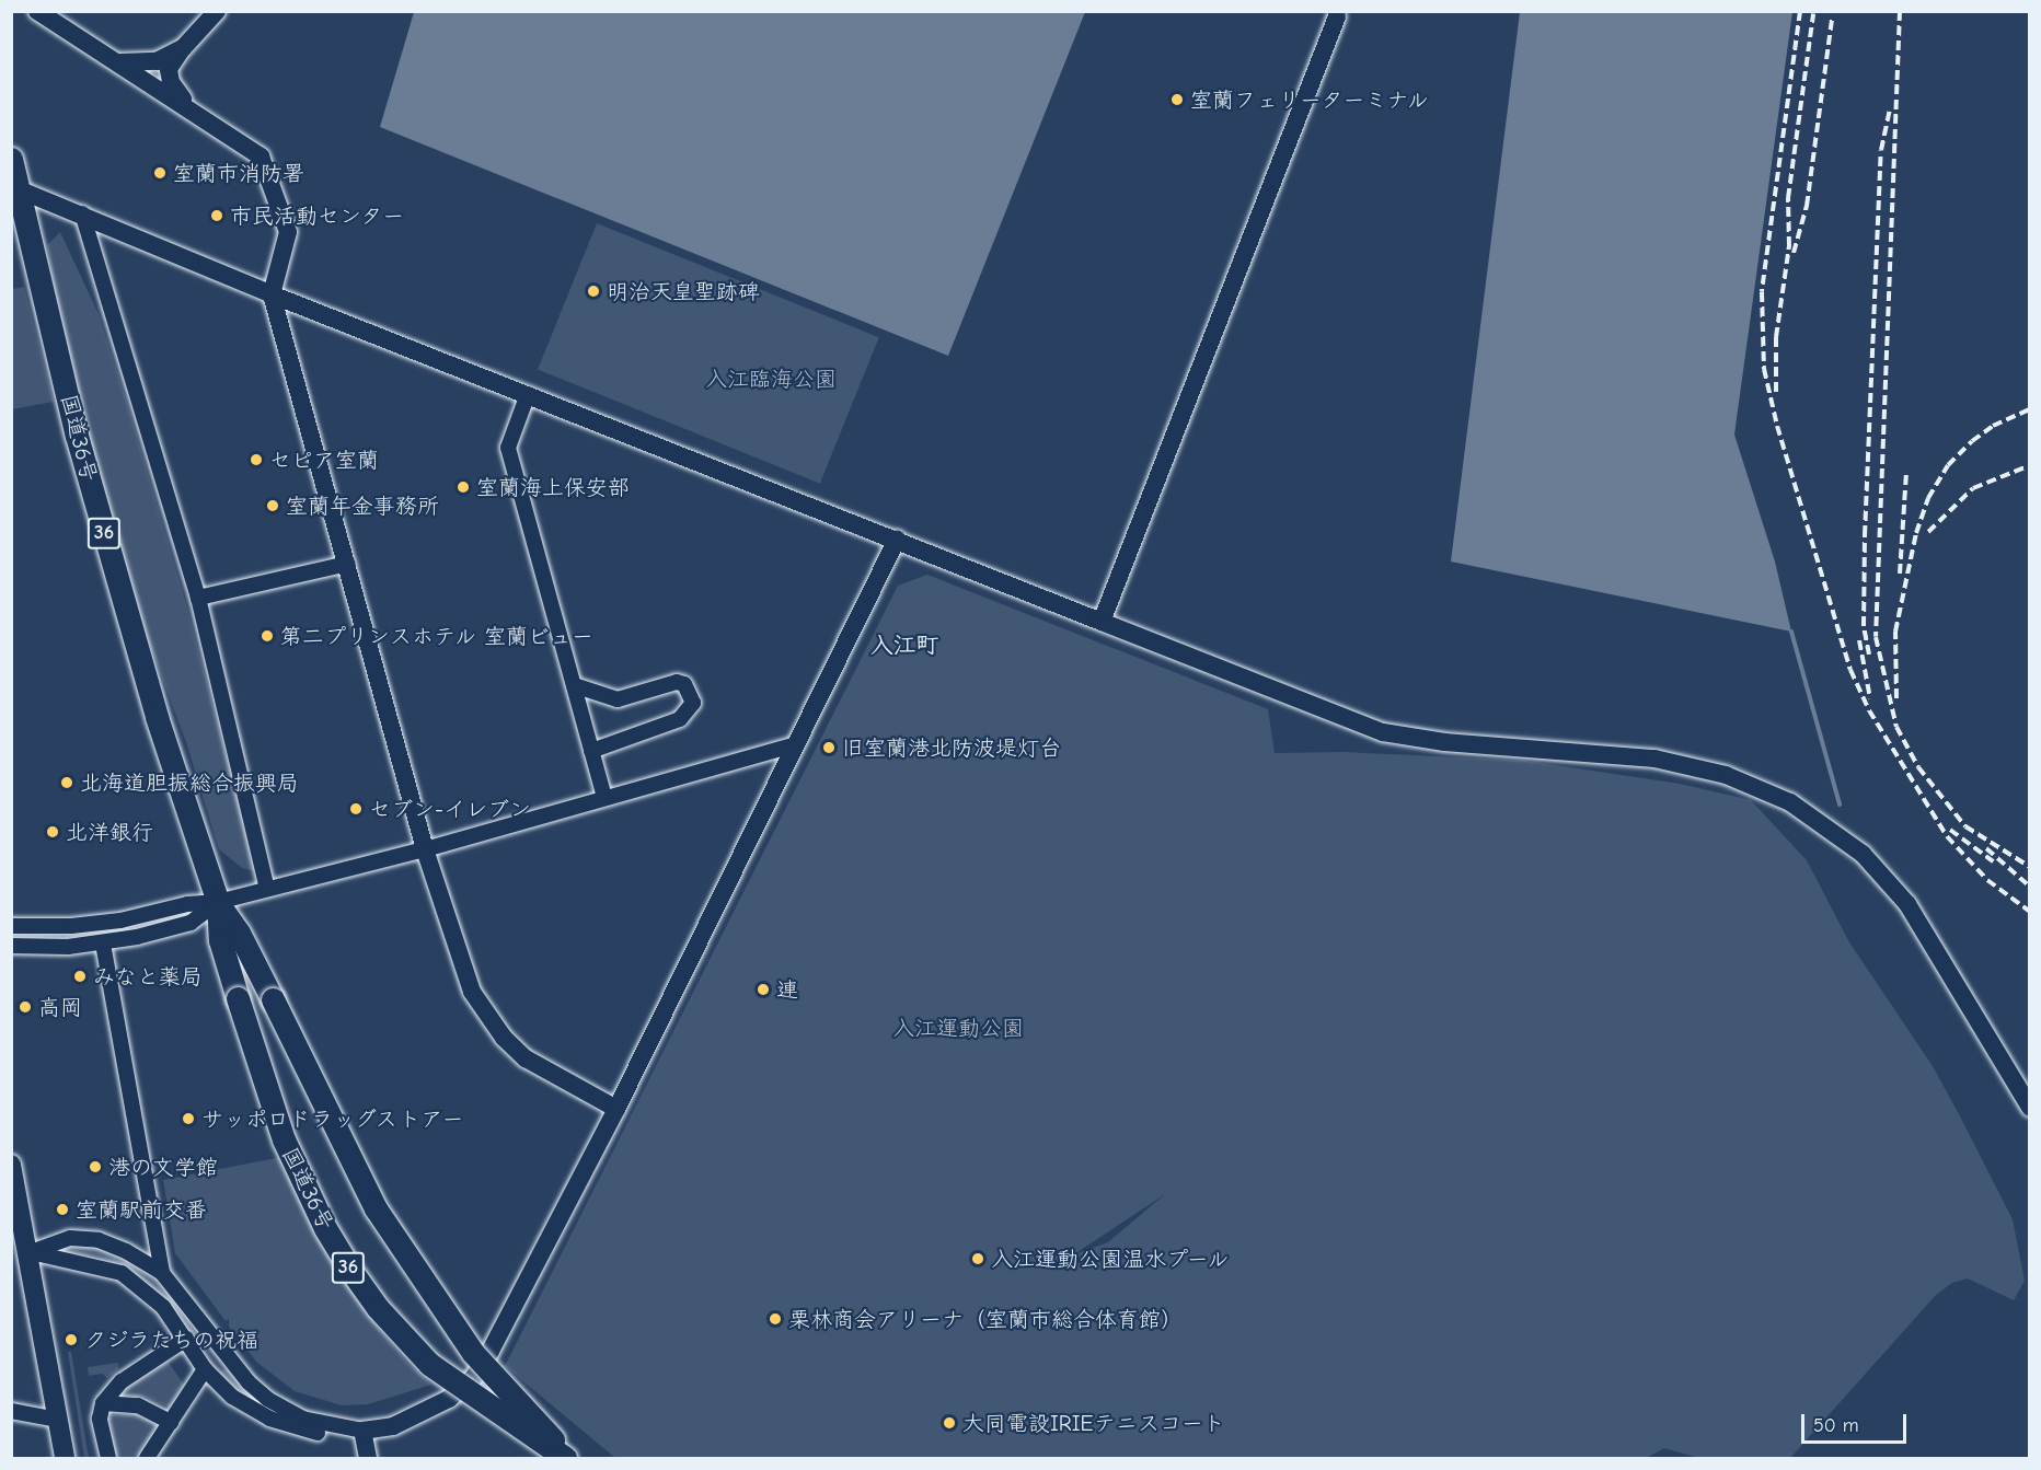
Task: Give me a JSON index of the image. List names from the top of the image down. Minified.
{"streets":{"highway":["国道36号","36"]},"districts":["入江町"],"parks":["入江臨海公園","入江運動公園"],"places":["室蘭フェリーターミナル","室蘭市消防署","市民活動センター","明治天皇聖跡碑","セピア室蘭","室蘭海上保安部","室蘭年金事務所","第二プリンスホテル 室蘭ビュー","旧室蘭港北防波堤灯台","北海道胆振総合振興局","セブン-イレブン","北洋銀行","みなと薬局","連","高岡","サッポロドラッグストアー","港の文学館","室蘭駅前交番","入江運動公園温水プール","栗林商会アリーナ（室蘭市総合体育館）","クジラたちの祝福","大同電設IRIEテニスコート"],"scale_bar":"50 m"}
